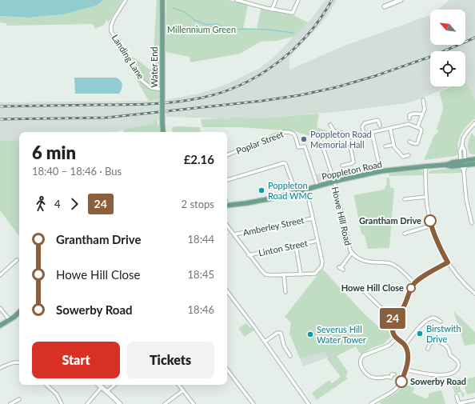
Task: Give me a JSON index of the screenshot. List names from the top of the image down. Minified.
{"streets":{"main road":["Water End","Poppleton Road"],"street":["Landing Lane","Poplar Street","Howe Hill Road","Amberley Street","Linton Street"]},"crossings":[["Poplar Street","Poppleton Road"],["Poppleton Road","Howe Hill Road"]],"parks":["Millennium Green"],"places":["Poppleton Road Memorial Hall","Poppleton Road WMC","Grantham Drive","Howe Hill Close","Birstwith Drive","Severus Hill Water Tower","Sowerby Road"],"lines":["bus line 24"],"north":"top left","page":{"on_map":"24","heading":["6 min","18:40 – 18:46 · Bus","£2.16"],"legs":["4","24","2 stops"],"list":[{"name":"Grantham Drive","value":"18:44"},{"name":"Howe Hill Close","value":"18:45"},{"name":"Sowerby Road","value":"18:46"}],"buttons":["Start","Tickets"]}}
